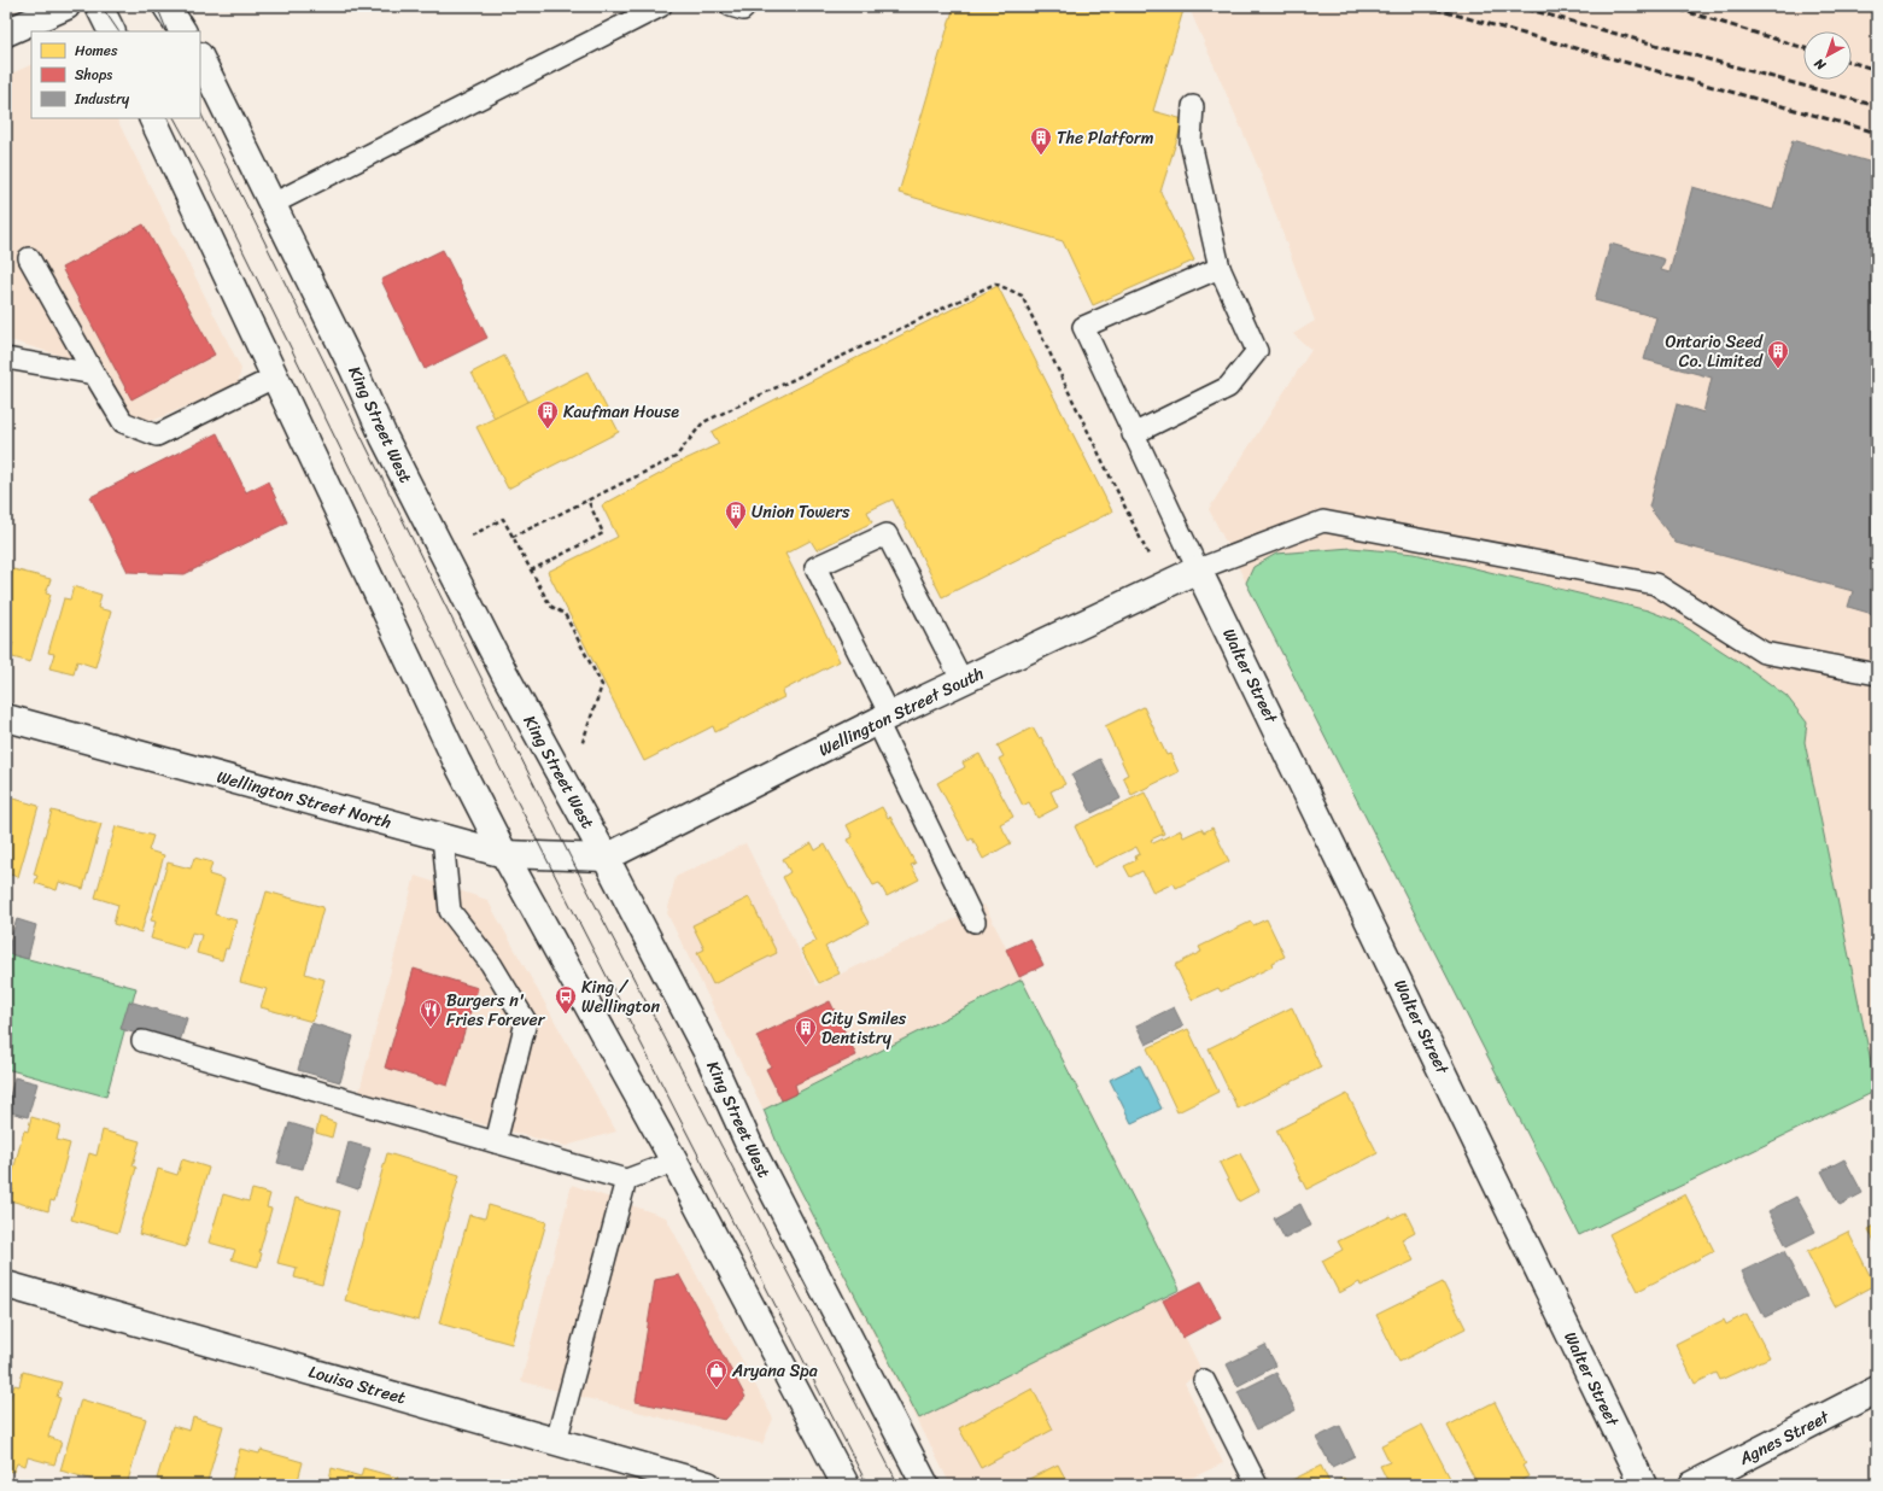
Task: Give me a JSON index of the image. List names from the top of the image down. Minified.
{"streets":{"street":["King Street West","Walter Street","Wellington Street South","Wellington Street North","Louisa Street","Agnes Street"]},"crossings":[["King Street West","Wellington Street South"],["King Street West","Wellington Street North"],["Walter Street","Wellington Street South"],["Wellington Street South","Wellington Street North"]],"places":{"building":["The Platform","Ontario Seed Co. Limited","Kaufman House","Union Towers","City Smiles Dentistry"],"bus stop":["King / Wellington"],"restaurant":["Burgers n' Fries Forever"],"shop":["Aryana Spa"]},"legend":["Homes","Shops","Industry"],"north":"bottom left"}
